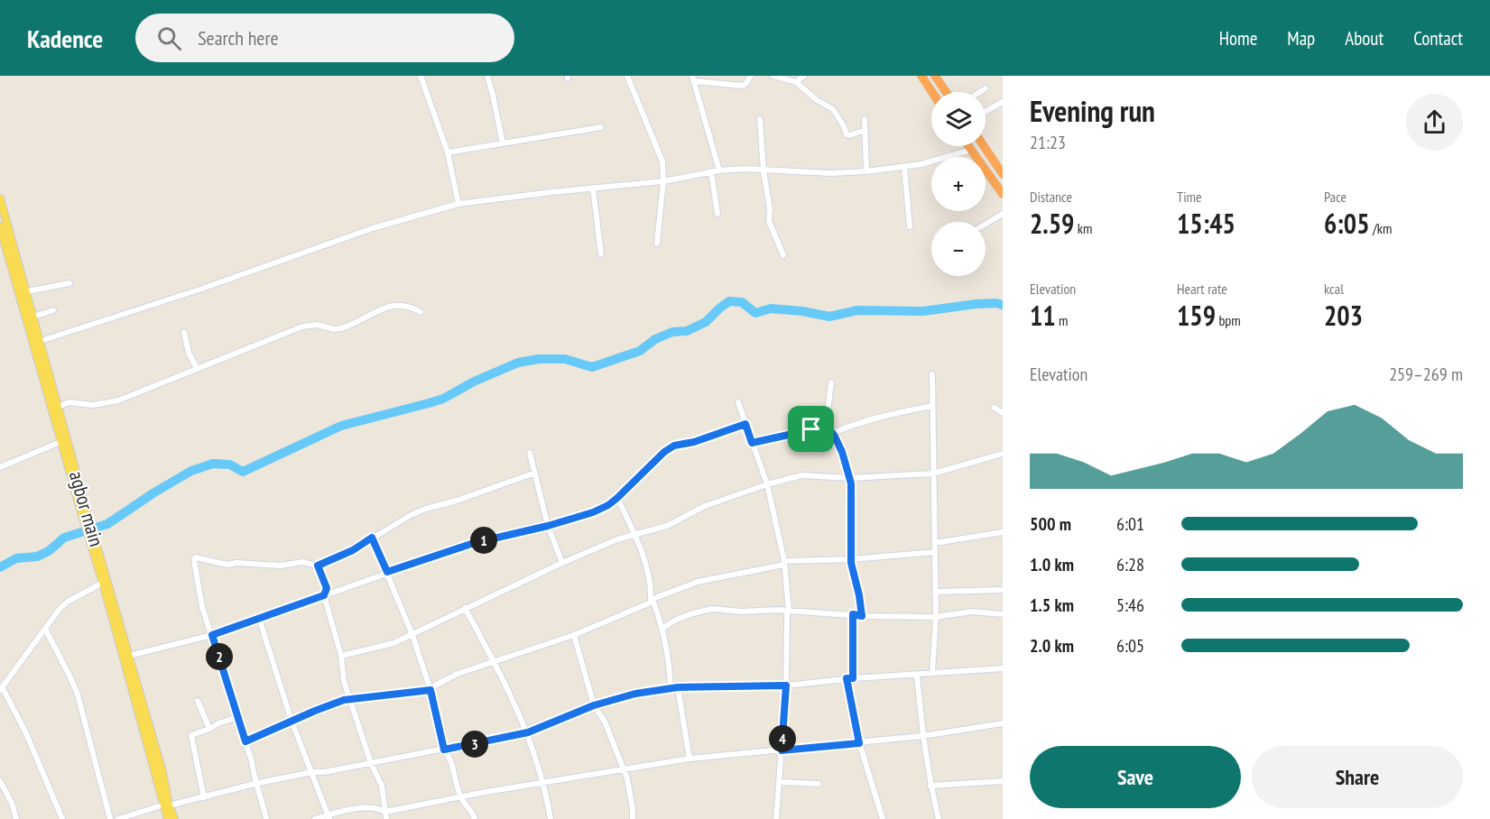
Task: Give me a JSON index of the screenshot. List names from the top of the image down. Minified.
{"streets":{"main road":["agbor main"]},"page":{"header":"Kadence","search":"Search here","nav":["Home","Map","About","Contact"],"heading":["Evening run","21:23"],"map_buttons":["+","−"],"stats":[["Distance","2.59 km"],["Time","15:45"],["Pace","6:05 /km"],["Elevation","11 m"],["Heart rate","159 bpm"],["kcal","203"]],"chart":["Elevation","259–269 m"],"list":[{"name":"500 m","note":"6:01"},{"name":"1.0 km","note":"6:28"},{"name":"1.5 km","note":"5:46"},{"name":"2.0 km","note":"6:05"}],"pins":["1","2","4","3"],"buttons":["Save","Share"]}}
